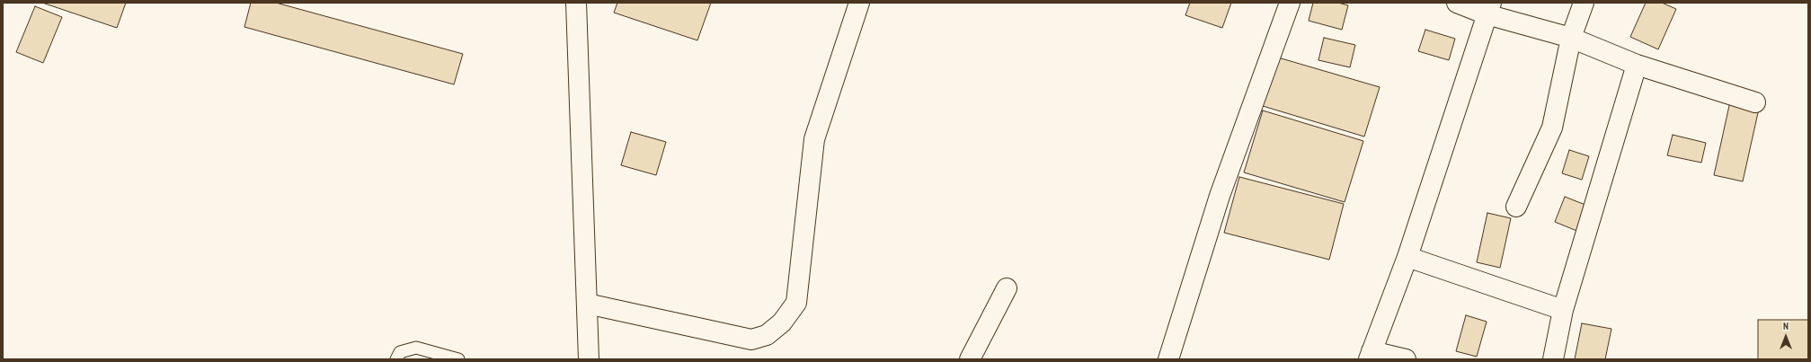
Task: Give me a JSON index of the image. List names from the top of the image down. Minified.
{"north":"top"}
